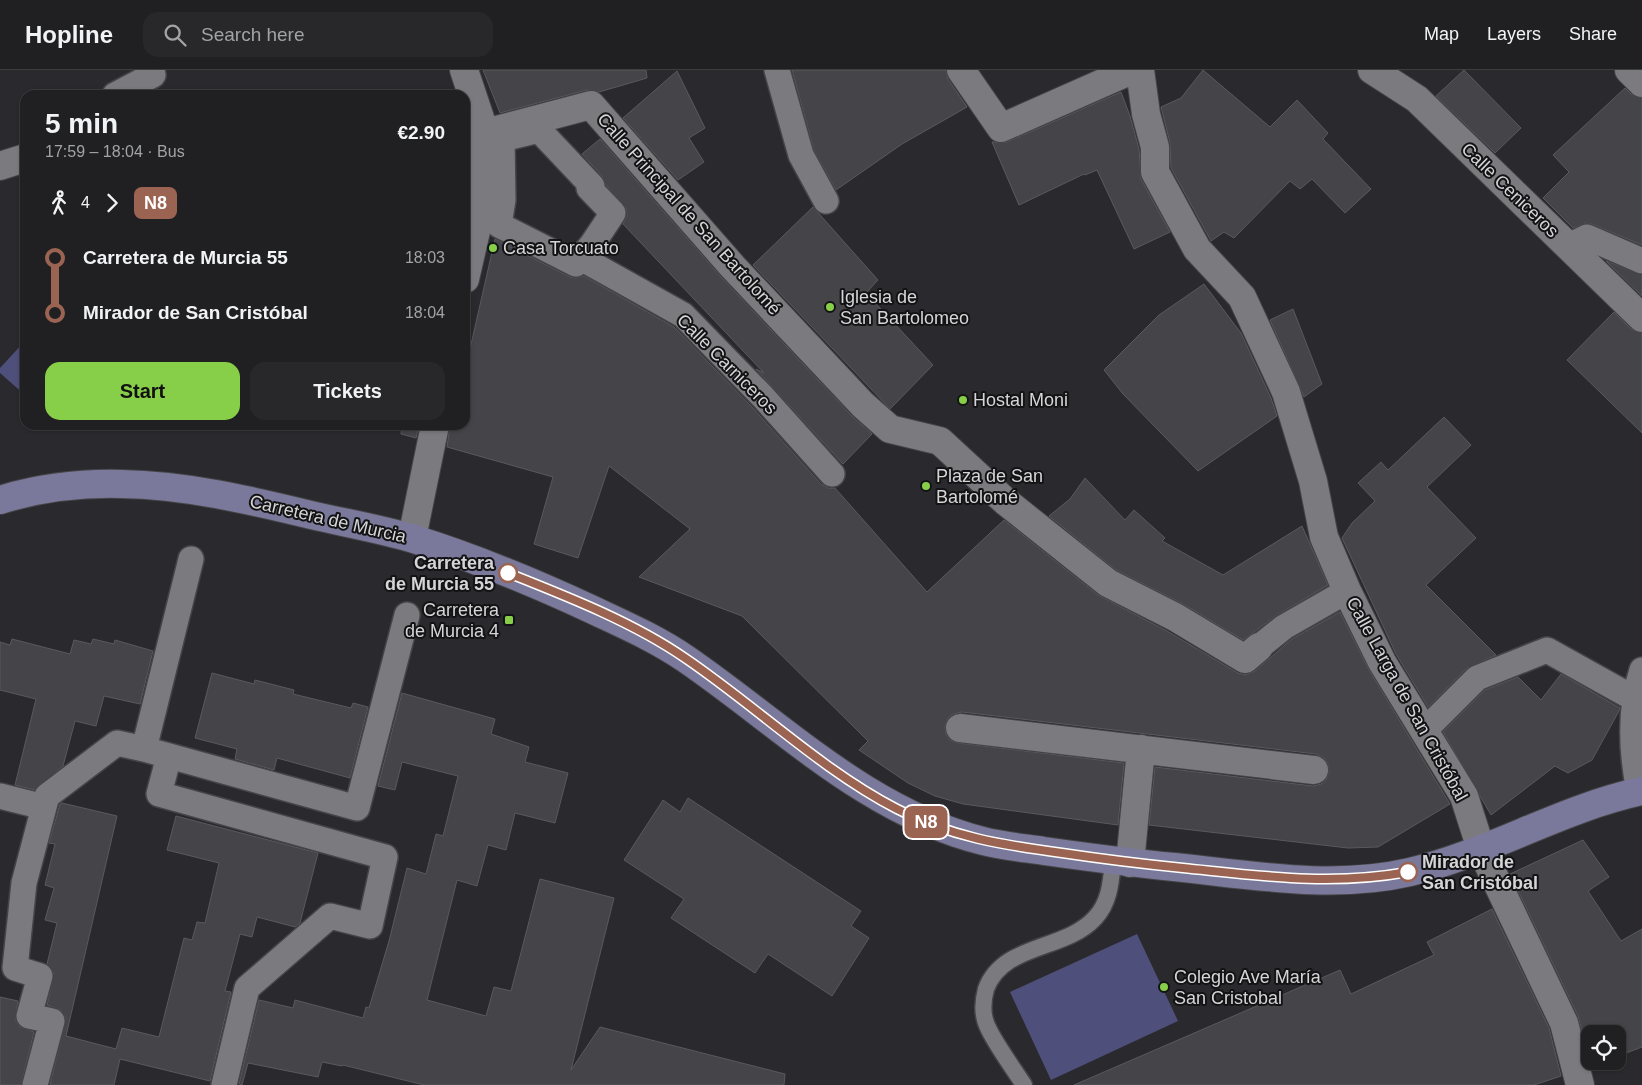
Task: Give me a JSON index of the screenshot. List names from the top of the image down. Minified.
{"streets":{"main road":["Carretera de Murcia"],"street":["Calle Ceniceros","Calle Principal de San Bartolomé","Calle Carniceros","Calle Larga de San Cristóbal"]},"crossings":[["Carretera de Murcia","Calle Larga de San Cristóbal"]],"places":{"other":["Casa Torcuato","Iglesia de San Bartolomeo","Hostal Moni","Plaza de San Bartolomé","Carretera de Murcia 55","Mirador de San Cristóbal","Colegio Ave María San Cristobal"],"transit":["Carretera de Murcia 4"]},"lines":["bus line N8"],"page":{"header":"Hopline","search":"Search here","nav":["Map","Layers","Share"],"on_map":"N8","heading":["5 min","17:59 – 18:04 · Bus","€2.90"],"legs":["4","N8"],"list":[{"name":"Carretera de Murcia 55","value":"18:03"},{"name":"Mirador de San Cristóbal","value":"18:04"}],"buttons":["Start","Tickets"]}}
